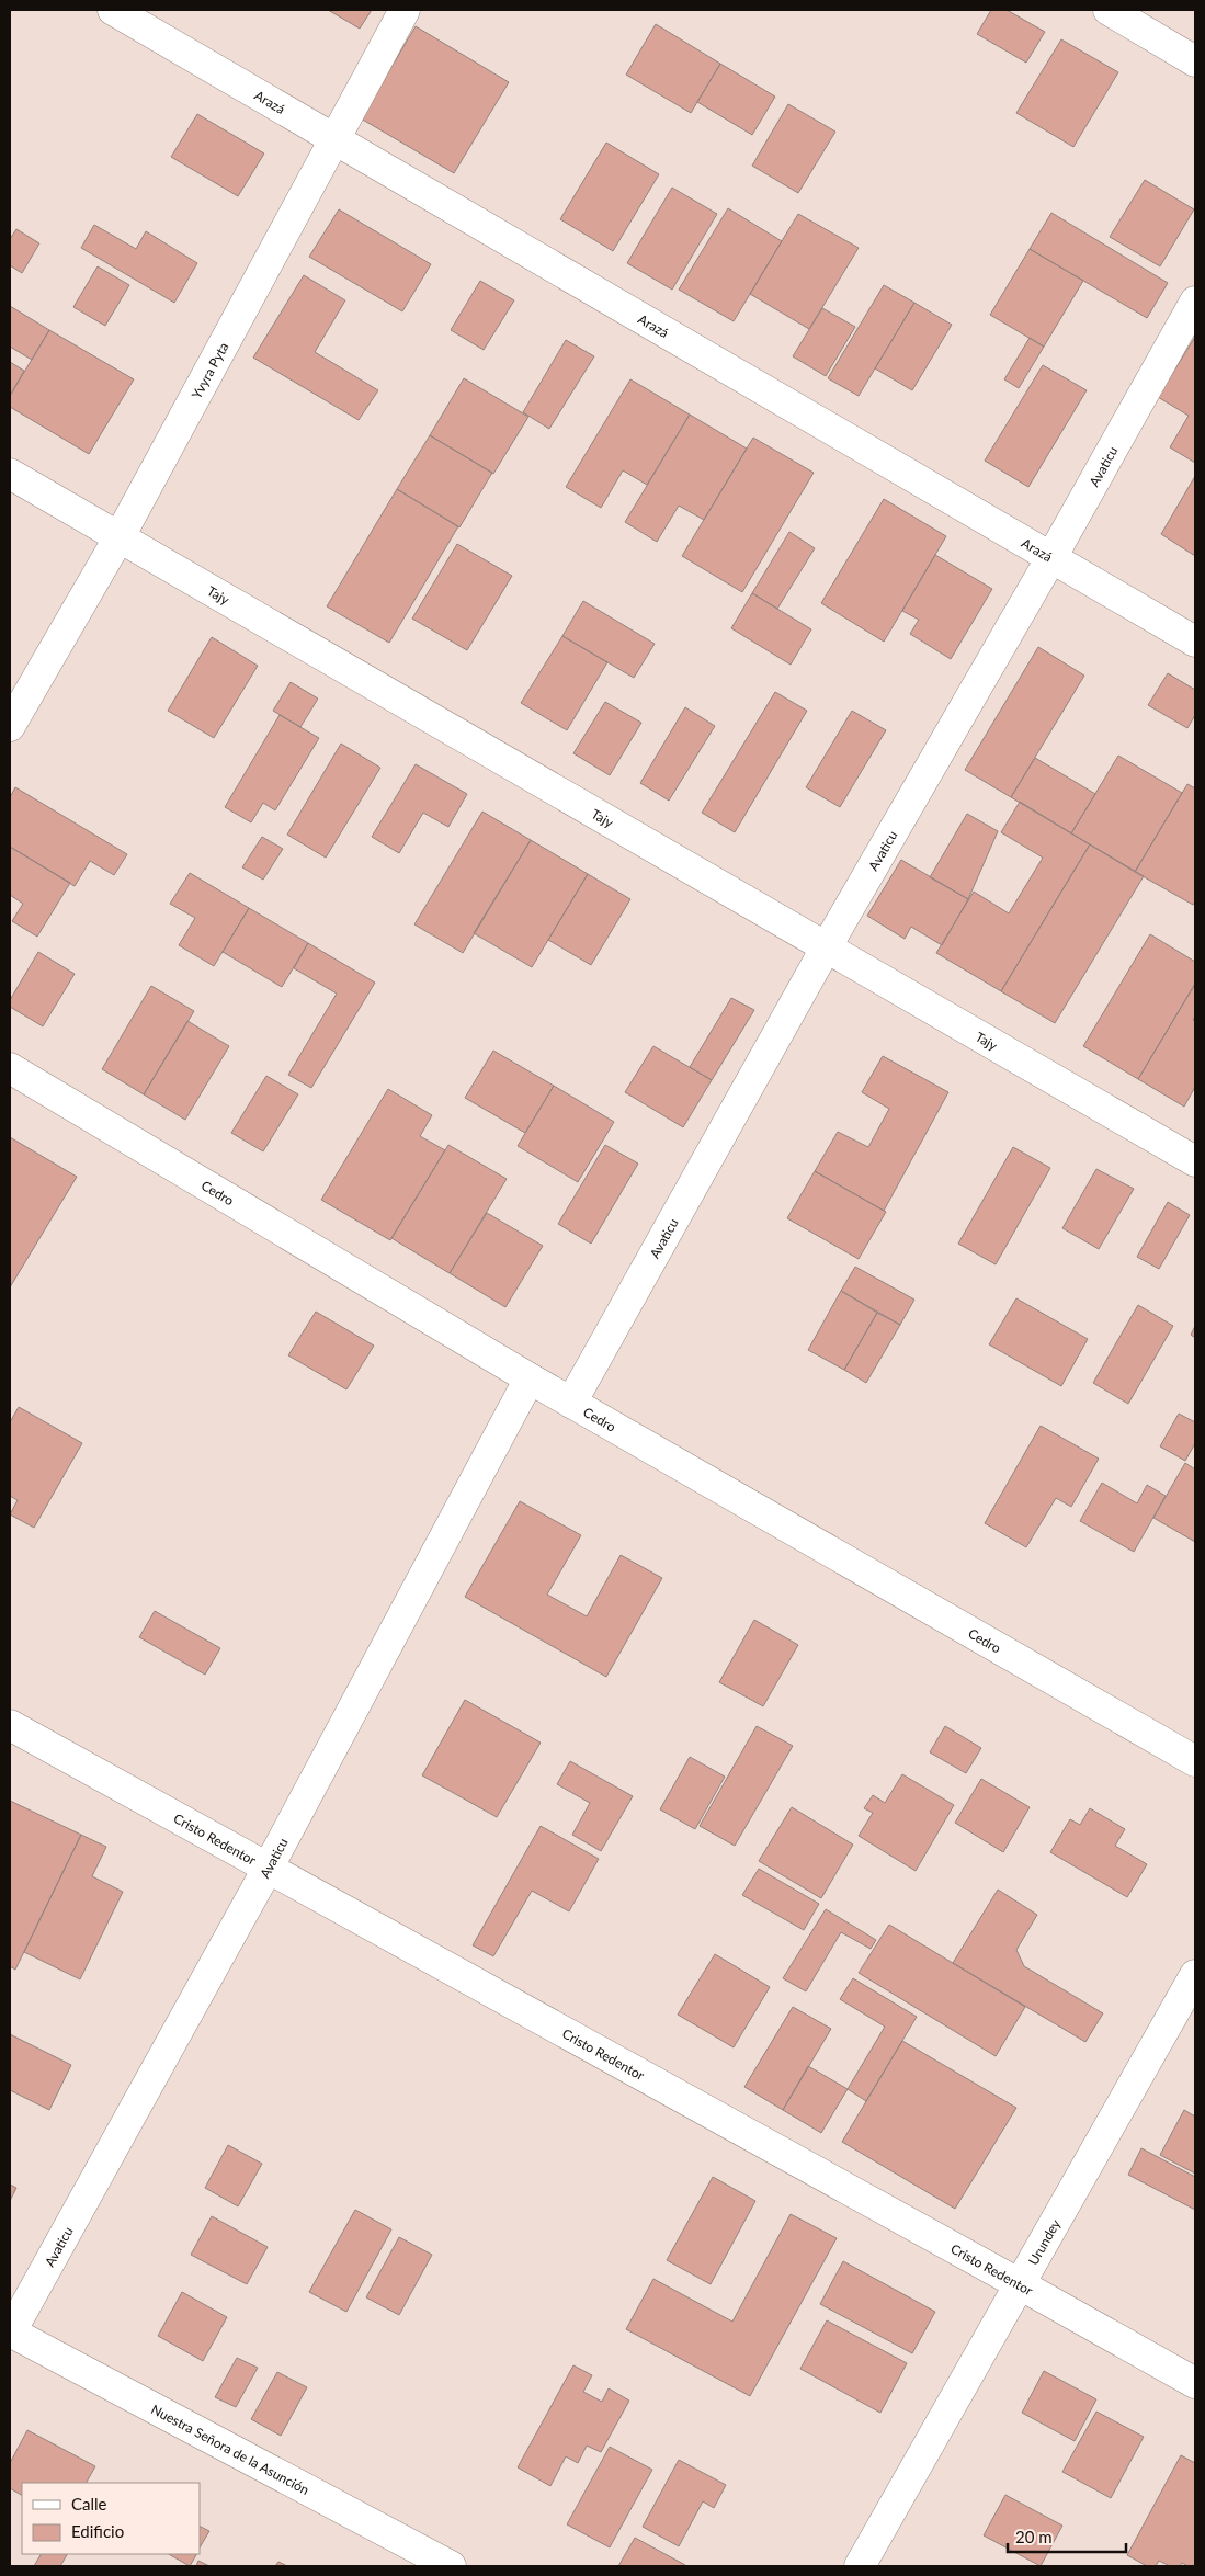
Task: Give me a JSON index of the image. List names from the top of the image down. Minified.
{"streets":{"street":["Arazá","Yvyra Pyta","Avaticu","Tajy","Cedro","Cristo Redentor","Urundey","Nuestra Señora de la Asunción"]},"crossings":[["Arazá","Yvyra Pyta"],["Arazá","Avaticu"],["Yvyra Pyta","Tajy"],["Avaticu","Tajy"],["Avaticu","Cedro"],["Avaticu","Cristo Redentor"],["Avaticu","Nuestra Señora de la Asunción"],["Cristo Redentor","Urundey"]],"legend":["Calle","Edificio"],"scale_bar":"20 m"}
